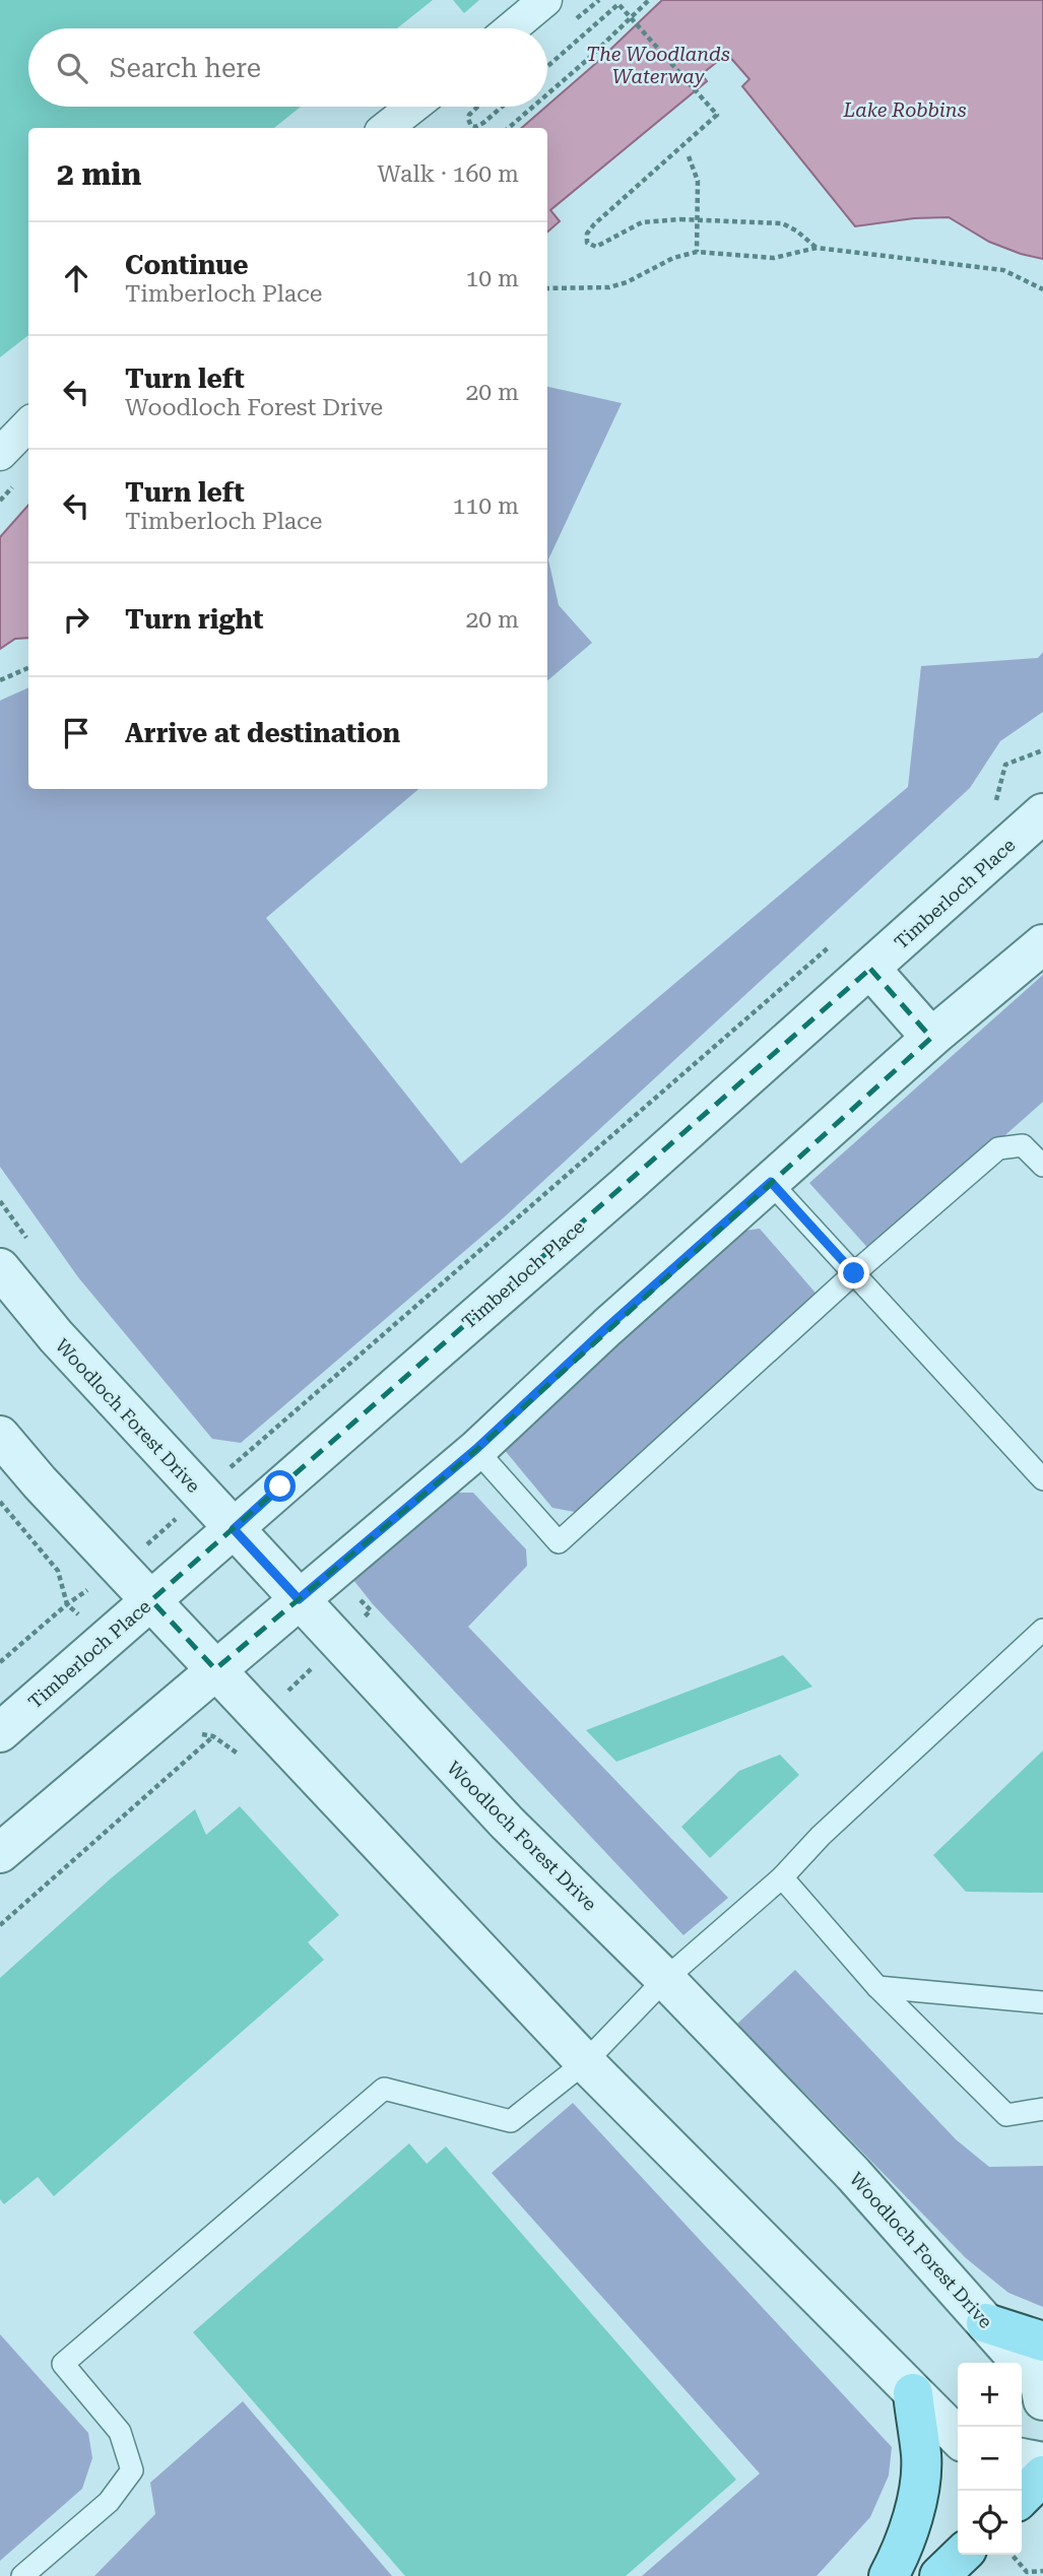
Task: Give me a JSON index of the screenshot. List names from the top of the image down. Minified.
{"streets":{"street":["Timberloch Place","Woodloch Forest Drive"]},"crossings":[["Timberloch Place","Woodloch Forest Drive"]],"water":["The Woodlands Waterway","Lake Robbins"],"page":{"search":"Search here","heading":["2 min","Walk · 160 m"],"list":[["Continue","Timberloch Place","10 m"],["Turn left","Woodloch Forest Drive","20 m"],["Turn left","Timberloch Place","110 m"],["Turn right","20 m"],"Arrive at destination"],"map_buttons":["+","−"]}}
